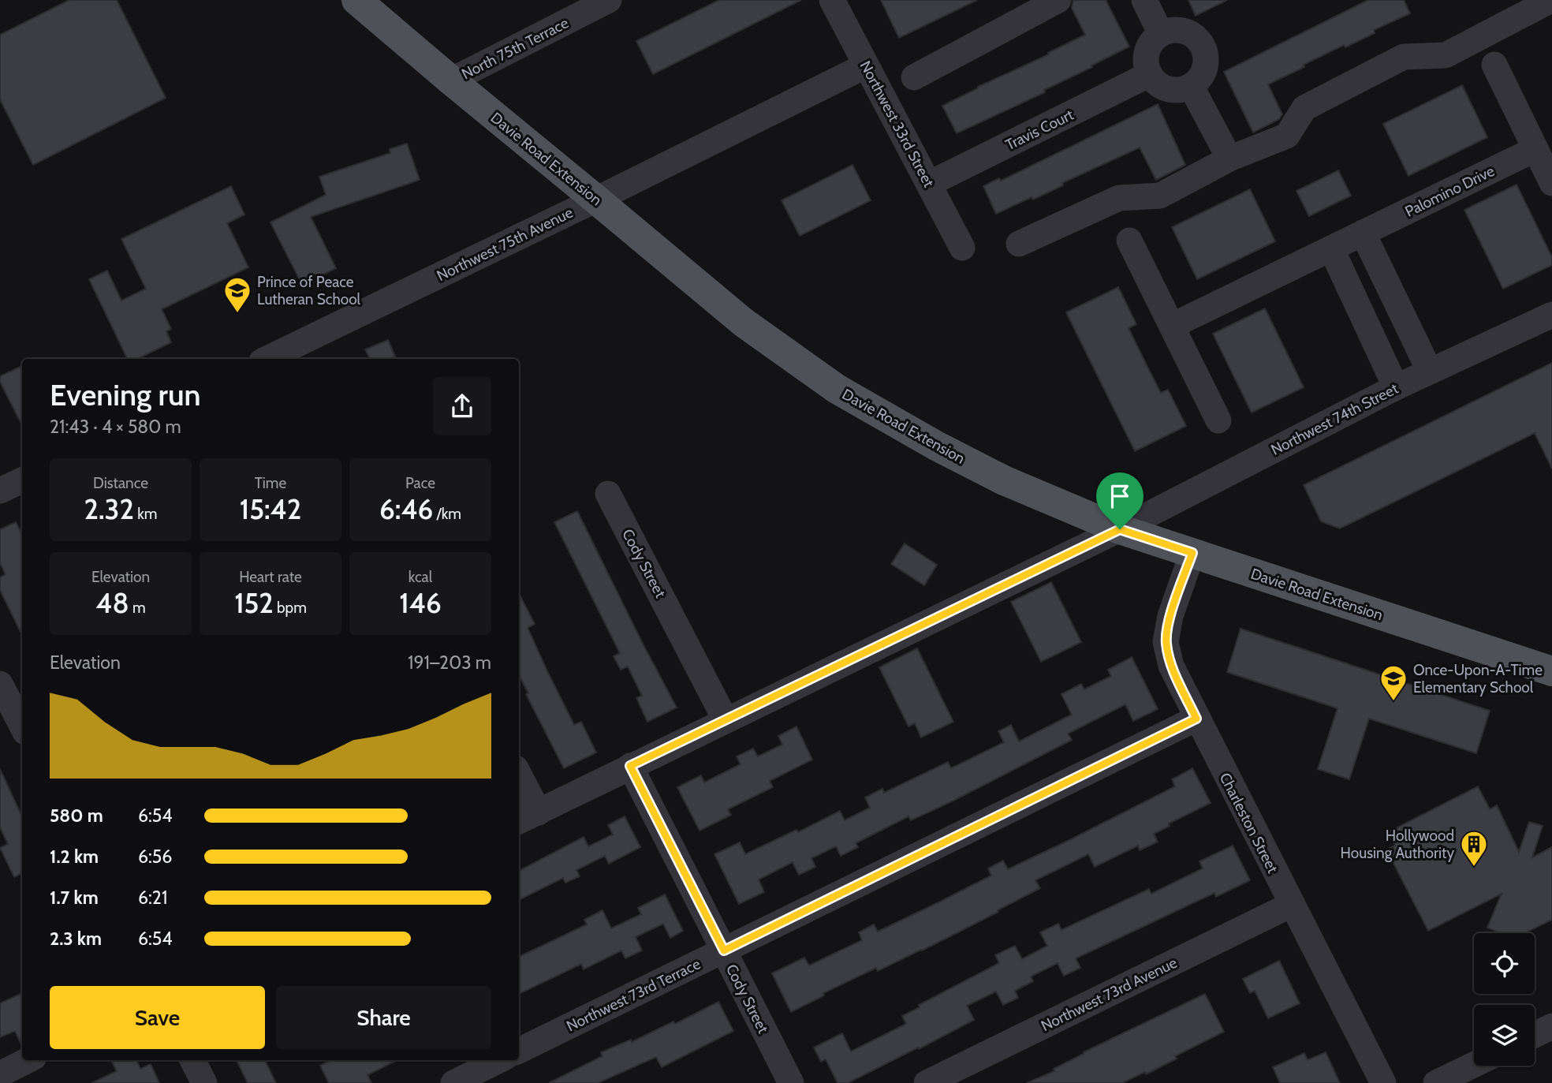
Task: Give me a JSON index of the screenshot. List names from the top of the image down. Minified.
{"streets":{"main road":["Davie Road Extension"],"street":["North 75th Terrace","Northwest 33rd Street","Travis Court","Palomino Drive","Northwest 75th Avenue","Northwest 74th Street","Cody Street","Charleston Street","Northwest 73rd Avenue","Northwest 73rd Terrace"]},"crossings":[["North 75th Terrace","Davie Road Extension"],["Northwest 33rd Street","Travis Court"],["Northwest 33rd Street","Northwest 75th Avenue"],["Davie Road Extension","Northwest 75th Avenue"],["Davie Road Extension","Northwest 74th Street"],["Davie Road Extension","Charleston Street"],["Northwest 74th Street","Cody Street"],["Cody Street","Northwest 73rd Terrace"],["Charleston Street","Northwest 73rd Avenue"],["Charleston Street","Northwest 73rd Terrace"]],"places":{"school or university":["Prince of Peace Lutheran School","Once-Upon-A-Time Elementary School"],"building":["Hollywood Housing Authority"]},"page":{"heading":["Evening run","21:43 · 4 × 580 m"],"stats":[["Distance","2.32 km"],["Time","15:42"],["Pace","6:46 /km"],["Elevation","48 m"],["Heart rate","152 bpm"],["kcal","146"]],"chart":["Elevation","191–203 m"],"list":[{"name":"580 m","note":"6:54"},{"name":"1.2 km","note":"6:56"},{"name":"1.7 km","note":"6:21"},{"name":"2.3 km","note":"6:54"}],"buttons":["Save","Share"]}}
